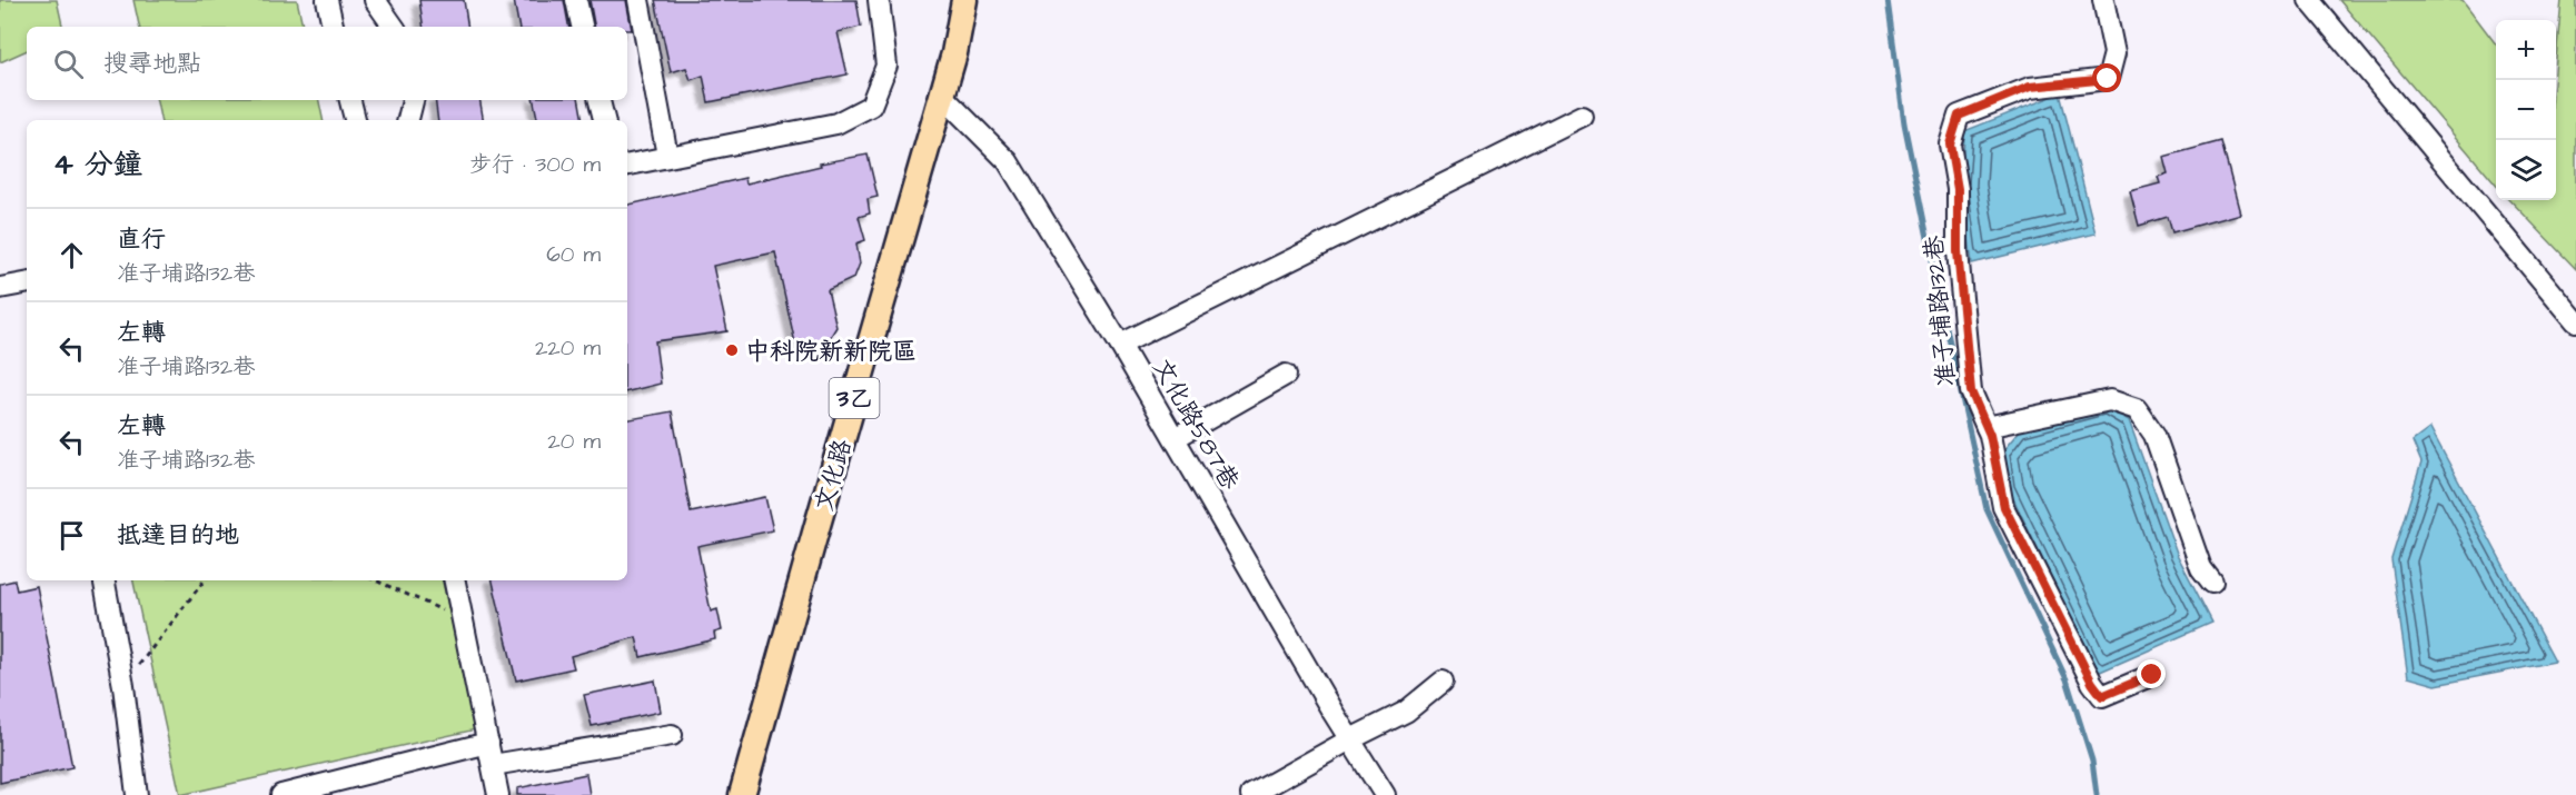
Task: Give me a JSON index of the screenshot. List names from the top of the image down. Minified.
{"streets":{"main road":["3乙","文化路"],"lane":["准子埔路132巷","文化路587巷"]},"crossings":[["文化路587巷","文化路"]],"places":["中科院新新院區"],"page":{"map_buttons":["+","−"],"search":"搜尋地點","heading":["4 分鐘","步行 · 300 m"],"list":[["直行","准子埔路132巷","60 m"],["左轉","准子埔路132巷","220 m"],["左轉","准子埔路132巷","20 m"],"抵達目的地"]}}
